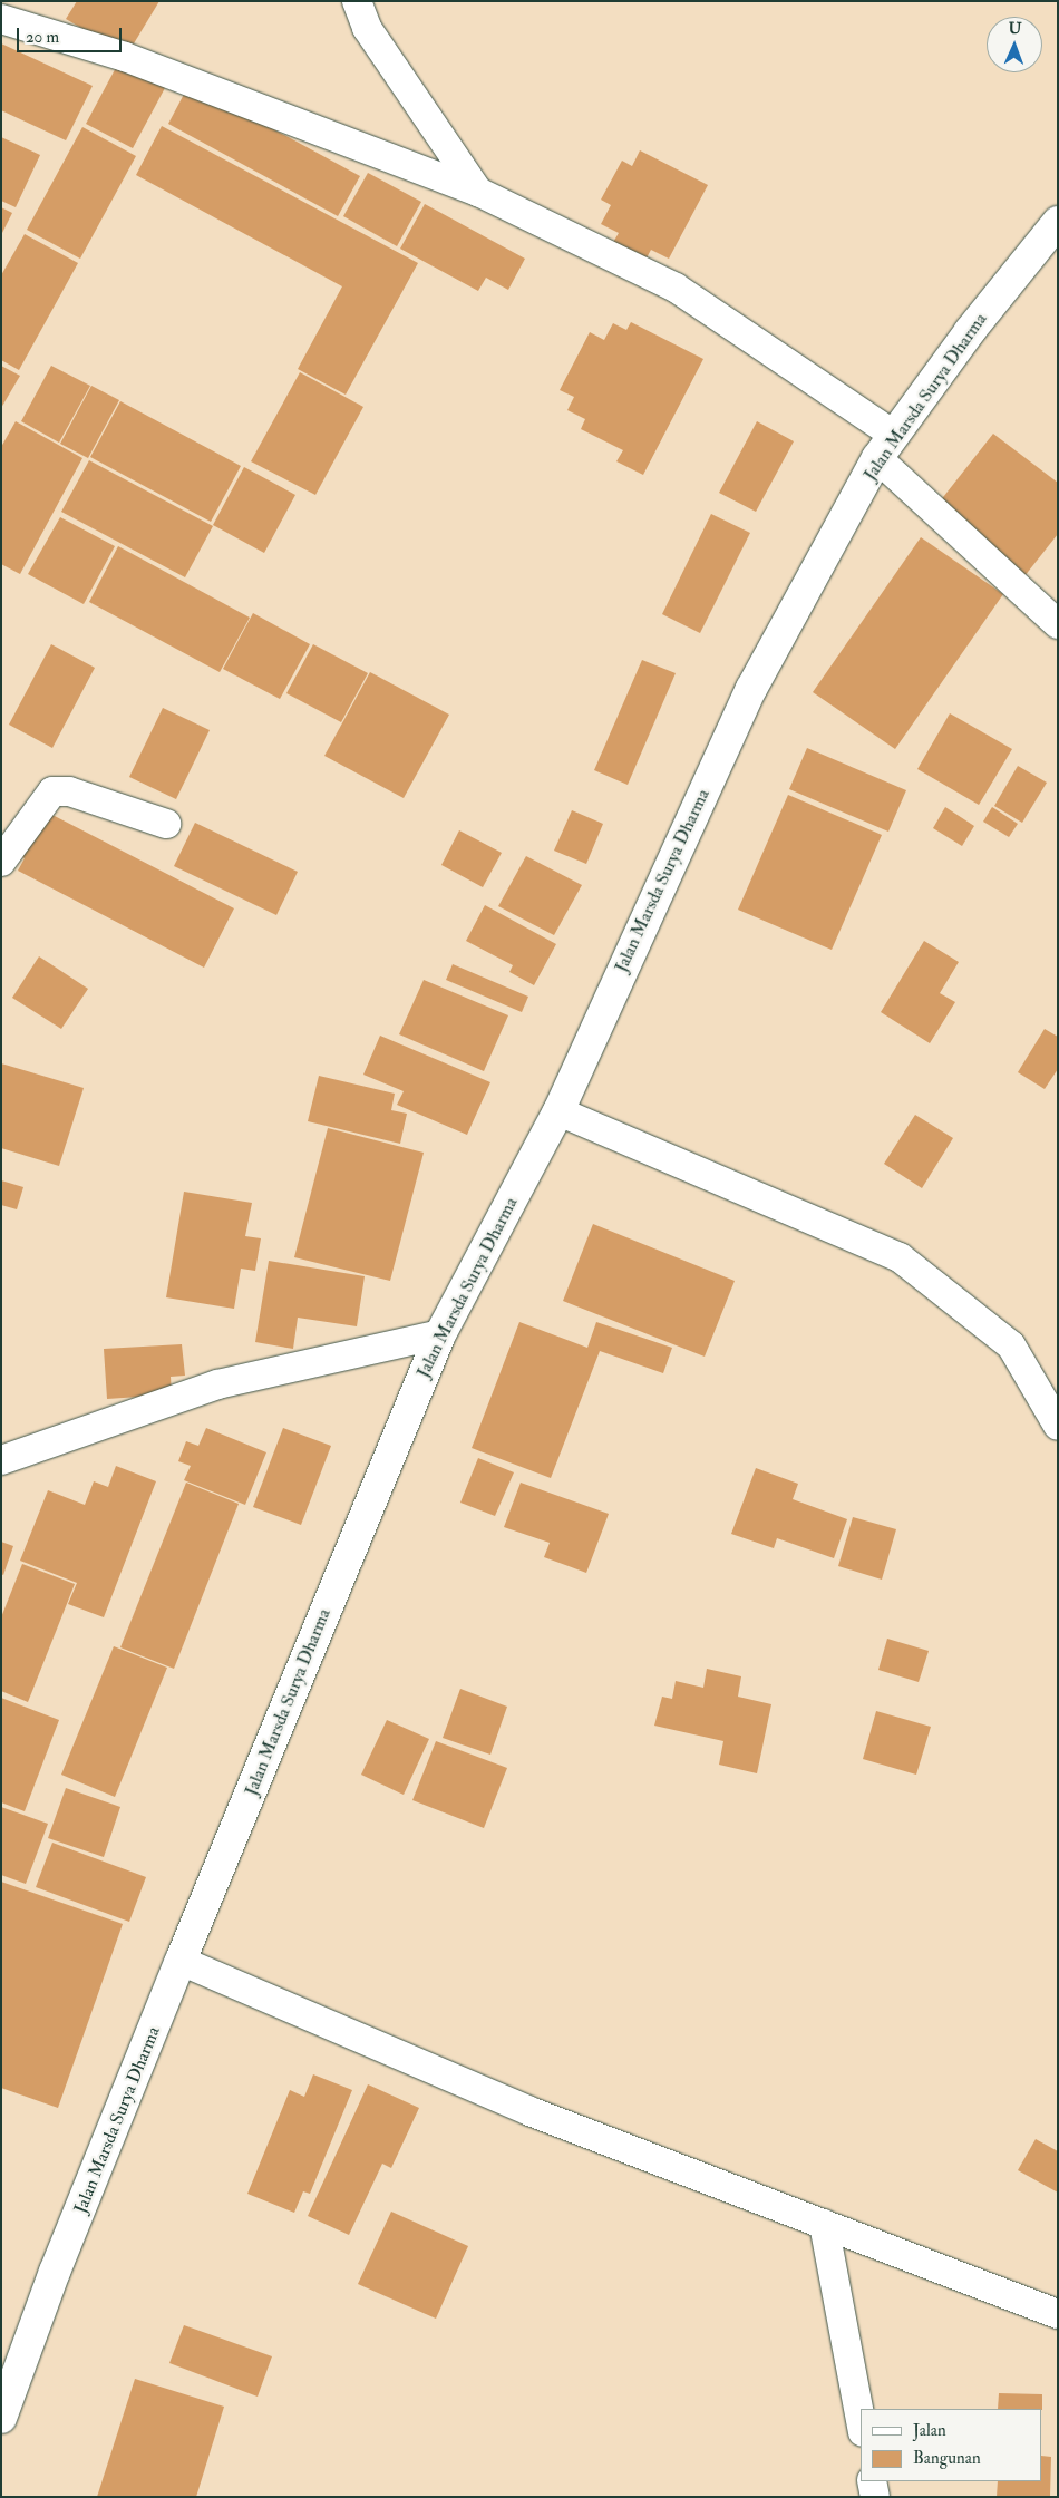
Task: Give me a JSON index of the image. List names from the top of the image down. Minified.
{"streets":{"highway":["Jalan Marsda Surya Dharma"]},"legend":["Jalan","Bangunan"],"scale_bar":"20 m","north":"top"}
